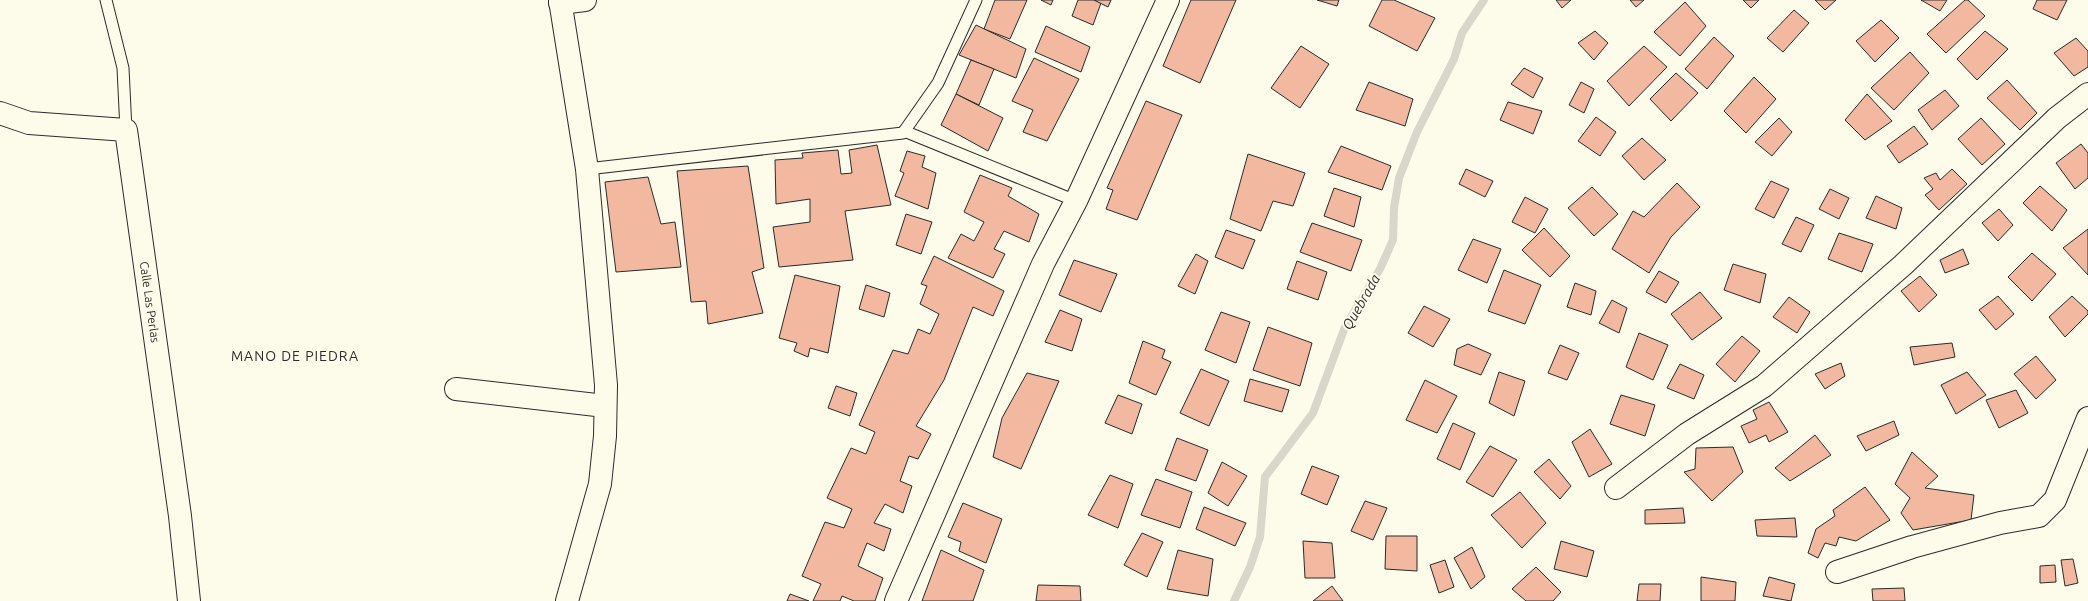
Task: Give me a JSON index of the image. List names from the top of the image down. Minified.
{"streets":{"street":["Calle Las Perlas"]},"districts":["MANO DE PIEDRA"],"water":["Quebrada"]}
